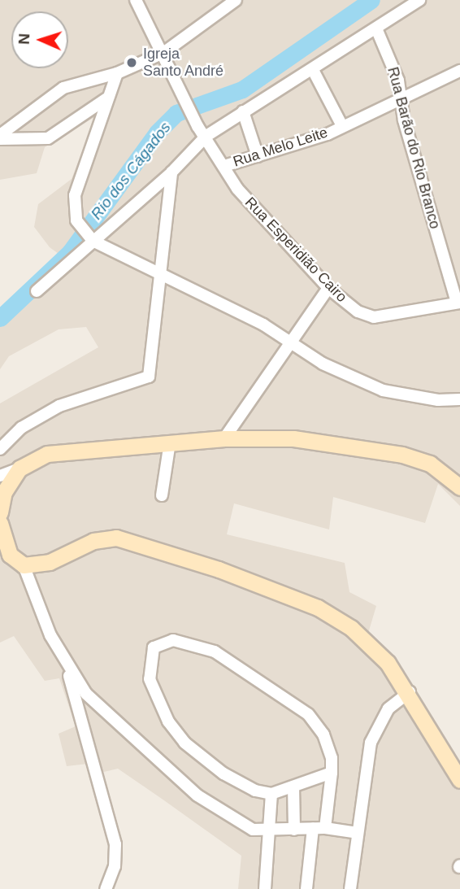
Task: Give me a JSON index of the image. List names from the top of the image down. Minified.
{"streets":{"street":["Rua Melo Leite","Rua Barão do Rio Branco","Rua Esperidião Cairo"]},"crossings":[["Rua Melo Leite","Rua Barão do Rio Branco"],["Rua Melo Leite","Rua Esperidião Cairo"],["Rua Barão do Rio Branco","Rua Esperidião Cairo"]],"water":["Rio dos Cágados"],"places":["Igreja Santo André"],"north":"left"}
